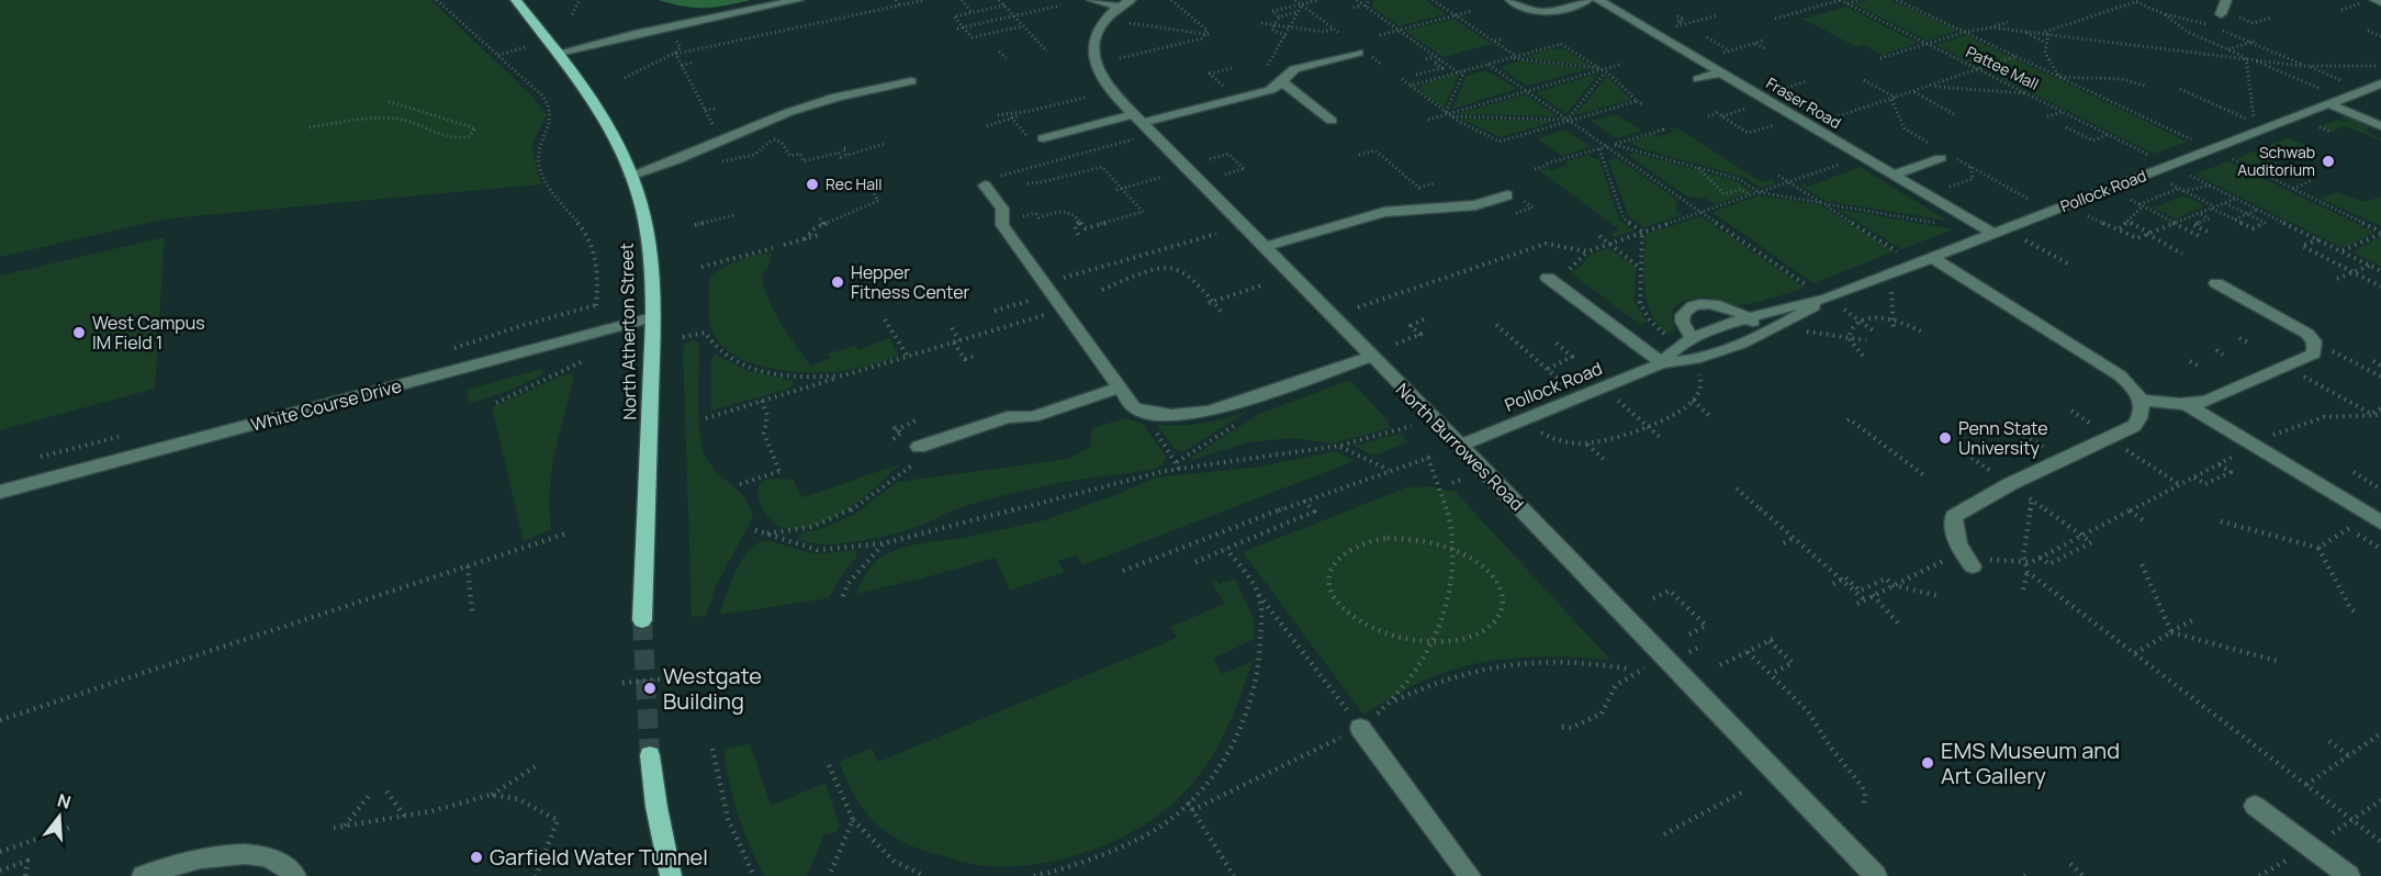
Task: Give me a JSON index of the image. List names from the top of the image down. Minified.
{"streets":{"main road":["North Atherton Street"],"street":["Fraser Road","Pollock Road","White Course Drive","North Burrowes Road"],"path":["Pattee Mall"]},"crossings":[["Fraser Road","Pollock Road"],["Pollock Road","North Burrowes Road"],["North Atherton Street","White Course Drive"]],"places":["Schwab Auditorium","Rec Hall","Hepper Fitness Center","West Campus IM Field 1","Penn State University","Westgate Building","EMS Museum and Art Gallery","Garfield Water Tunnel"],"north":"top"}
